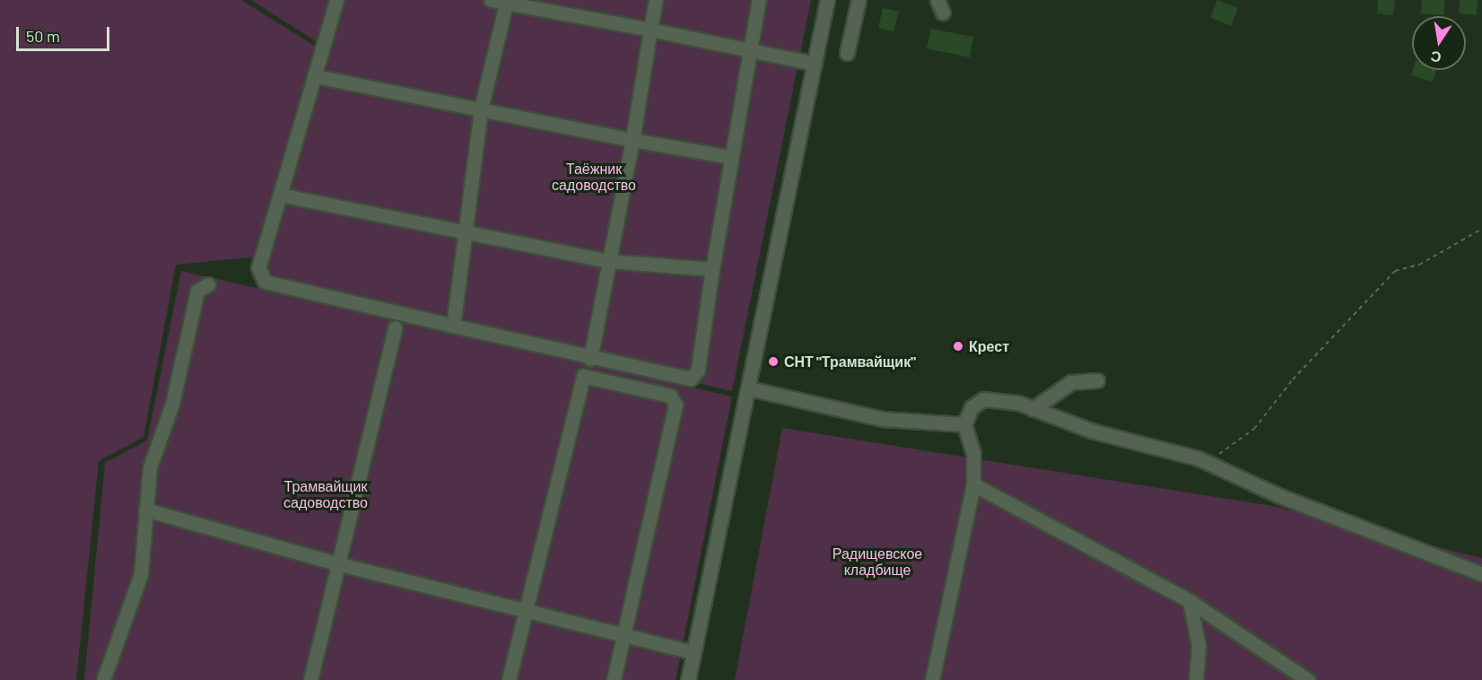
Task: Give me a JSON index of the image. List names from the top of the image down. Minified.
{"parks":["Таёжник садоводство","Трамвайщик садоводство","Радищевское кладбище"],"places":["Крест","СНТ \"Трамвайщик\""],"scale_bar":"50 m","north":"bottom"}
